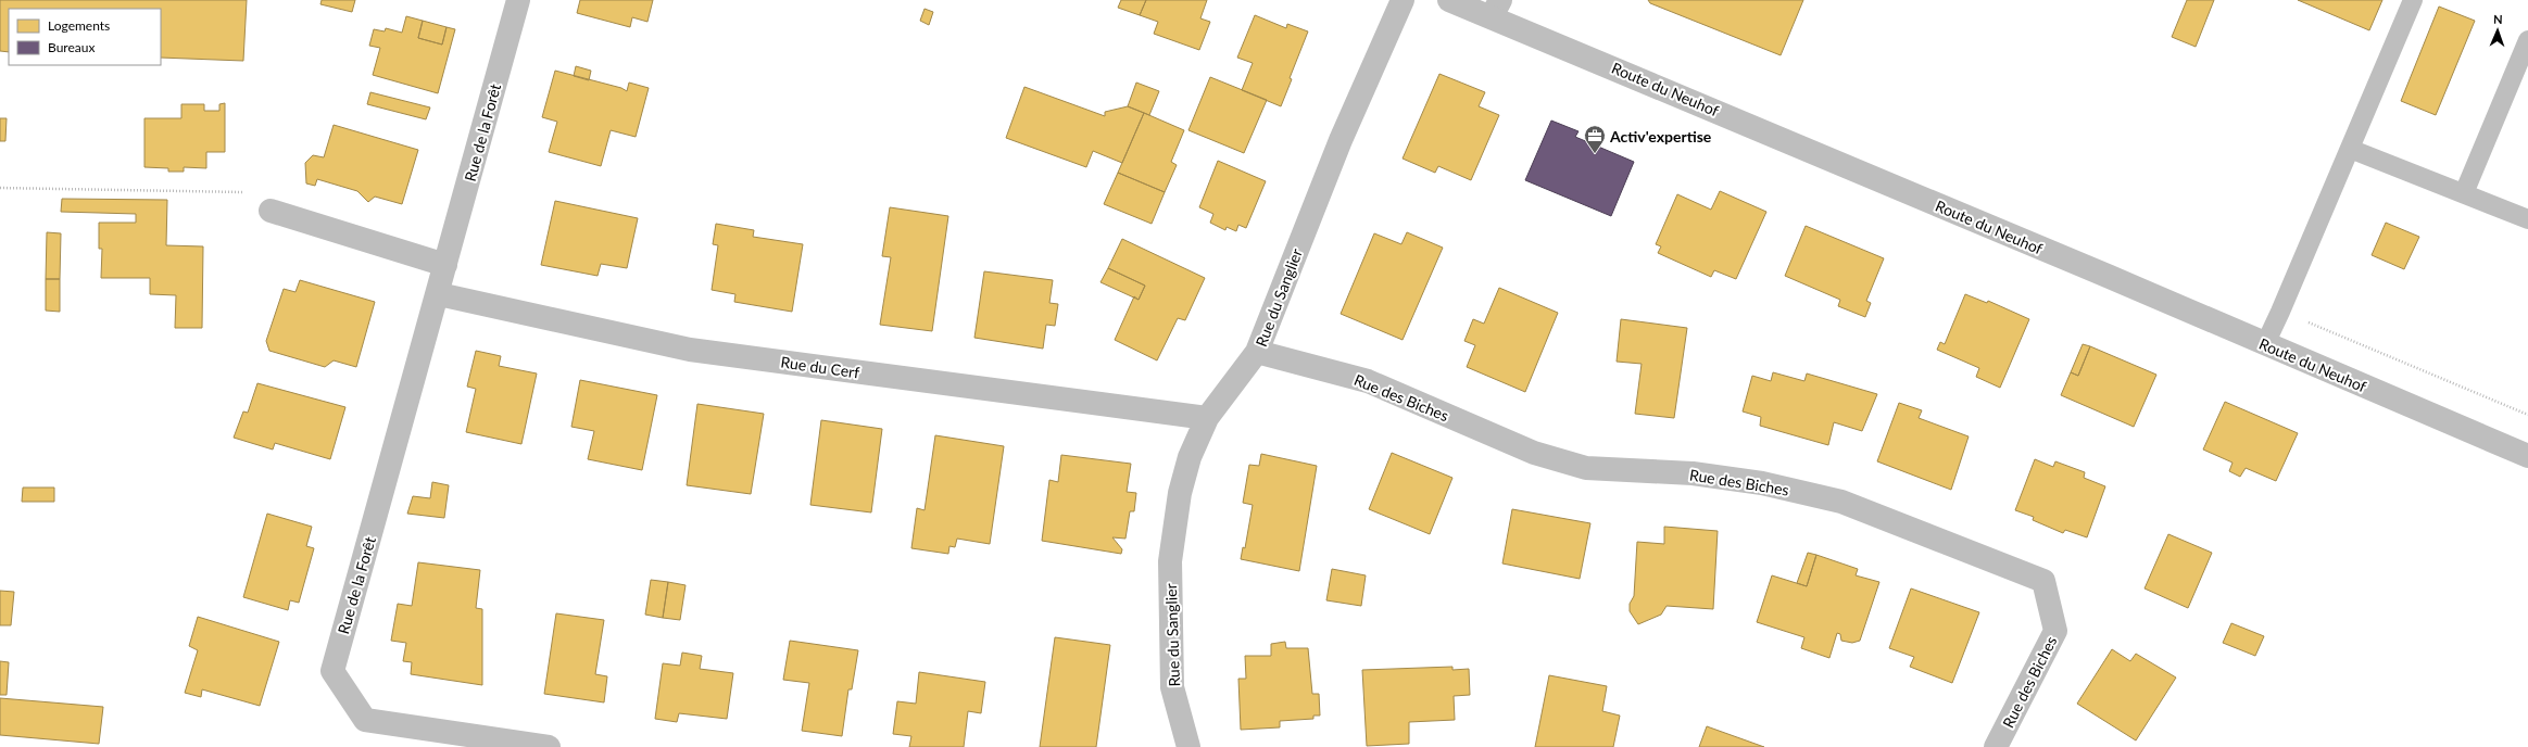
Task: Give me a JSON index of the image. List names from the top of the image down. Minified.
{"streets":{"street":["Route du Neuhof","Rue de la Forêt","Rue du Sanglier","Rue du Cerf","Rue des Biches"]},"crossings":[["Rue de la Forêt","Rue du Cerf"],["Rue du Sanglier","Rue du Cerf"],["Rue du Sanglier","Rue des Biches"]],"places":{"office":["Activ'expertise"]},"legend":["Logements","Bureaux"],"north":"top"}
